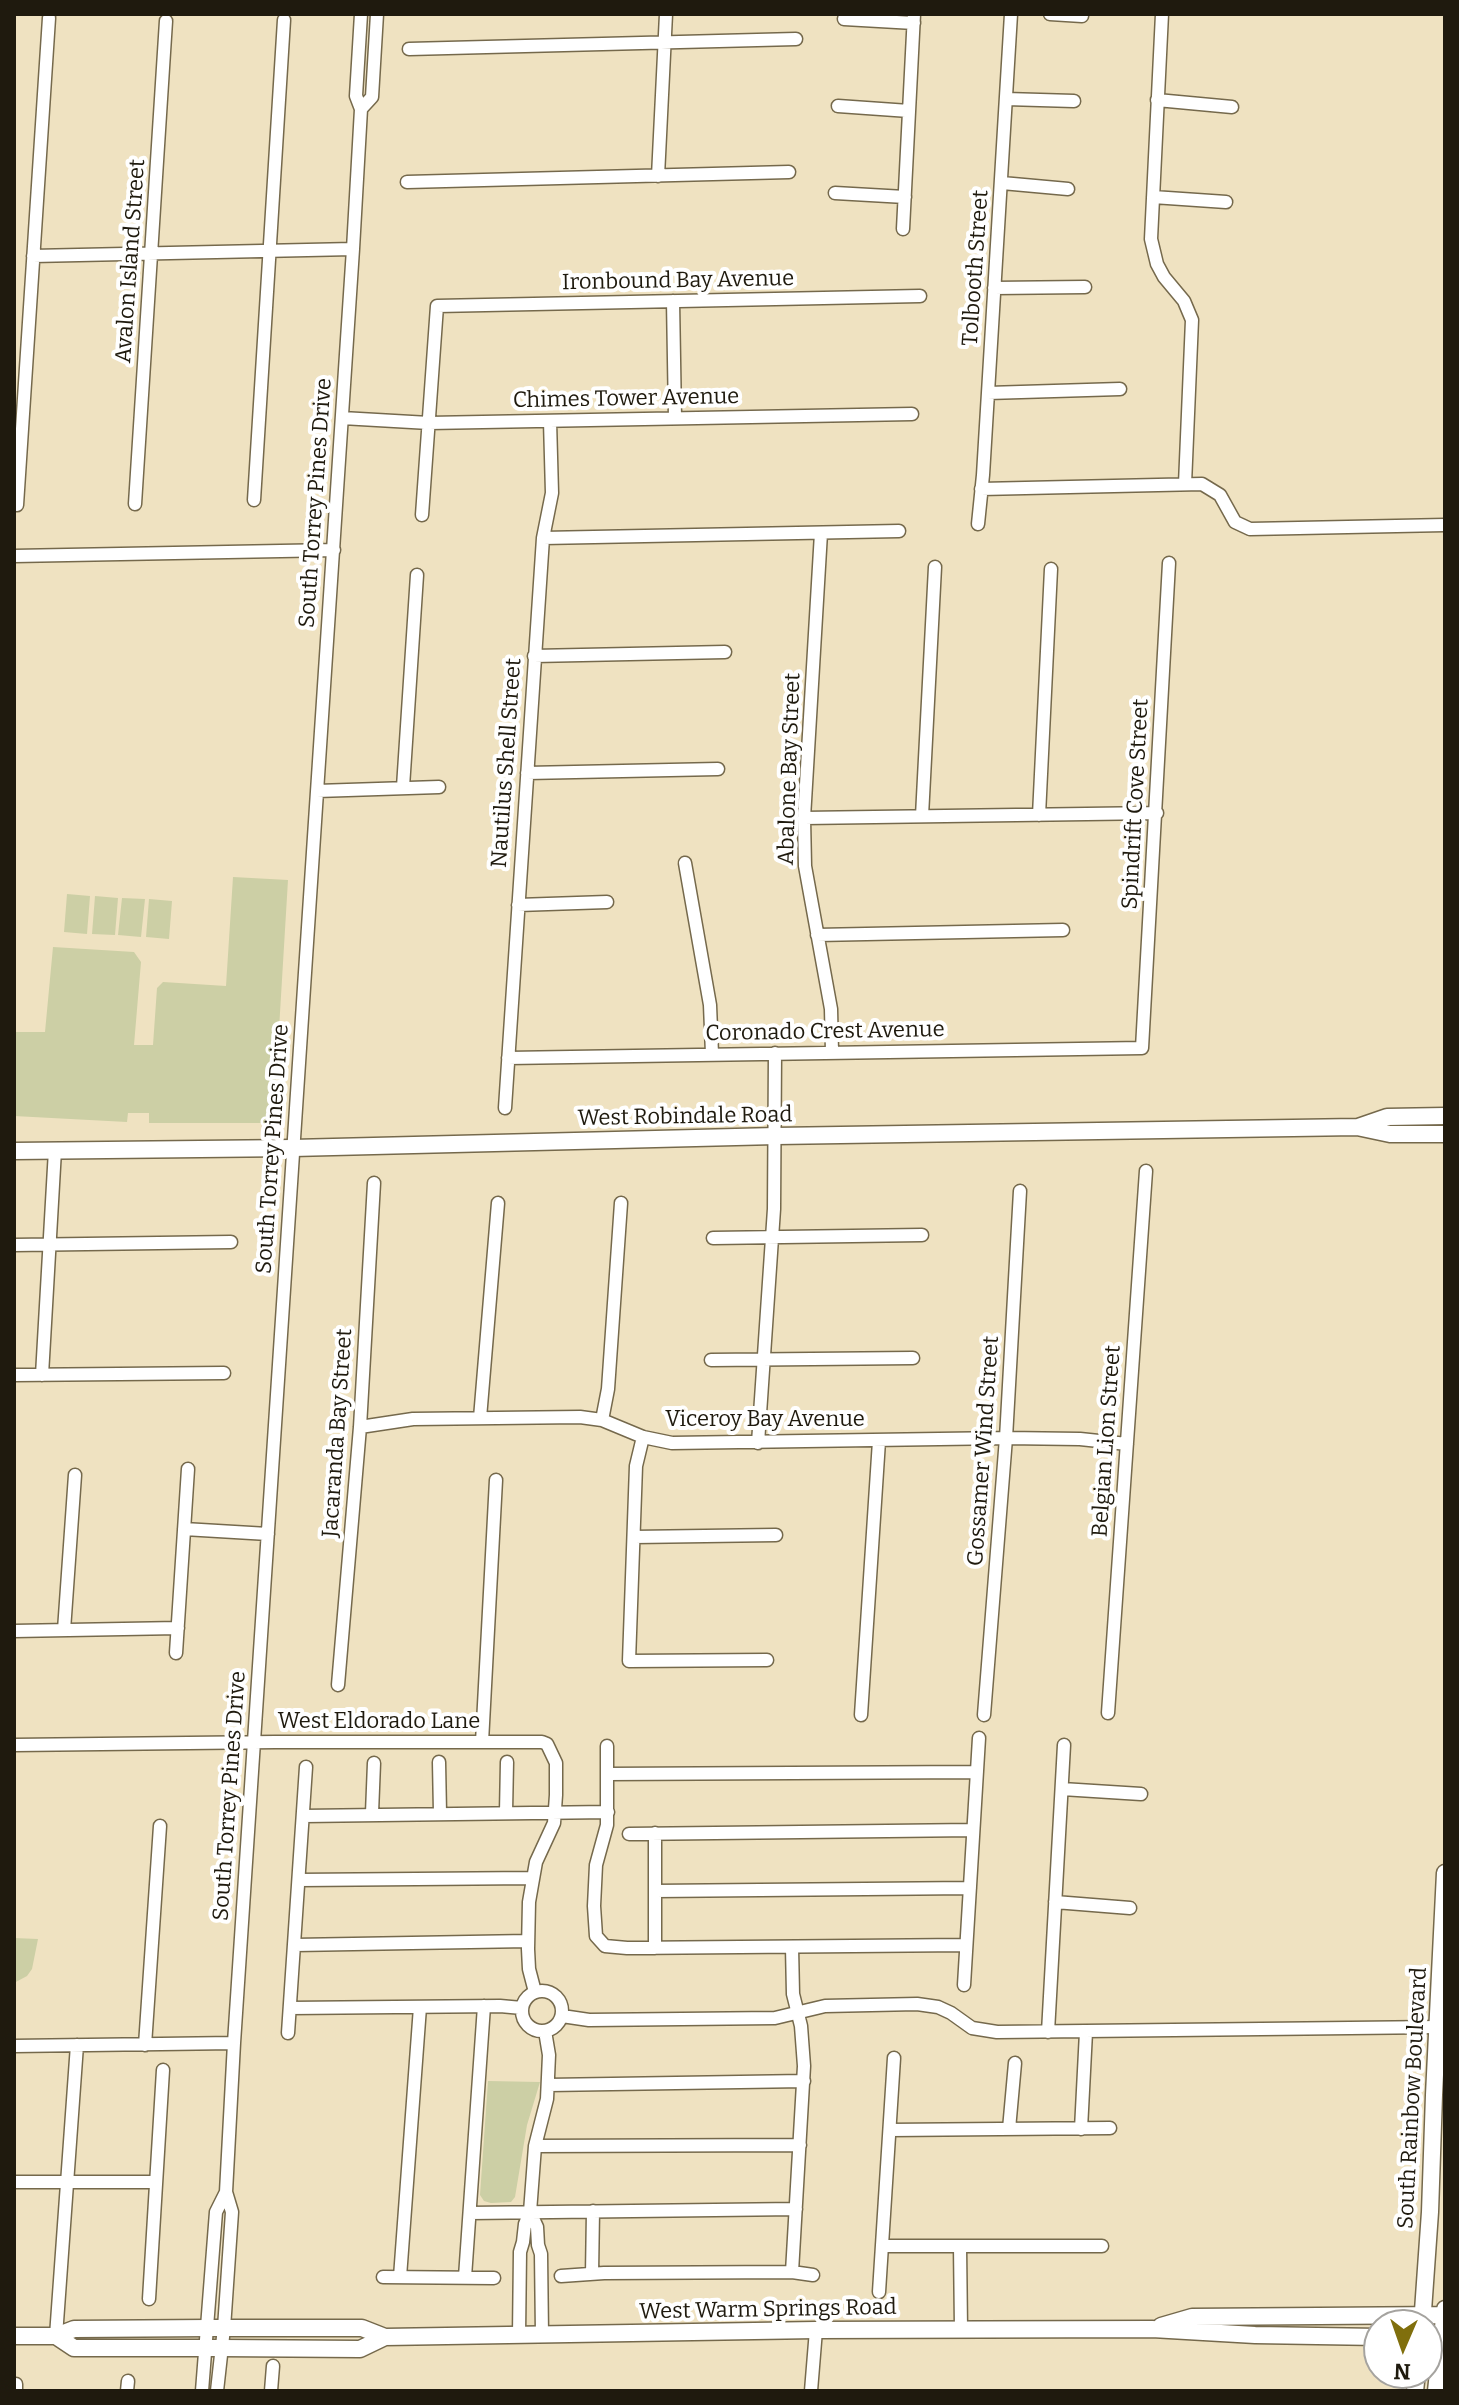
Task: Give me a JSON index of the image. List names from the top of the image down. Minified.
{"streets":{"main road":["West Robindale Road","South Rainbow Boulevard","West Warm Springs Road"],"street":["Avalon Island Street","Tolbooth Street","Ironbound Bay Avenue","Chimes Tower Avenue","South Torrey Pines Drive","Nautilus Shell Street","Abalone Bay Street","Spindrift Cove Street","Coronado Crest Avenue","Viceroy Bay Avenue","Jacaranda Bay Street","Belgian Lion Street","Gossamer Wind Street","West Eldorado Lane"]},"crossings":[["Ironbound Bay Avenue","Chimes Tower Avenue"],["Chimes Tower Avenue","South Torrey Pines Drive"],["Chimes Tower Avenue","Nautilus Shell Street"],["South Torrey Pines Drive","West Robindale Road"],["South Torrey Pines Drive","West Eldorado Lane"],["South Torrey Pines Drive","West Warm Springs Road"],["Nautilus Shell Street","Coronado Crest Avenue"],["Abalone Bay Street","Coronado Crest Avenue"],["Spindrift Cove Street","Coronado Crest Avenue"],["Viceroy Bay Avenue","Jacaranda Bay Street"],["Viceroy Bay Avenue","Belgian Lion Street"],["Viceroy Bay Avenue","Gossamer Wind Street"]],"north":"bottom"}
